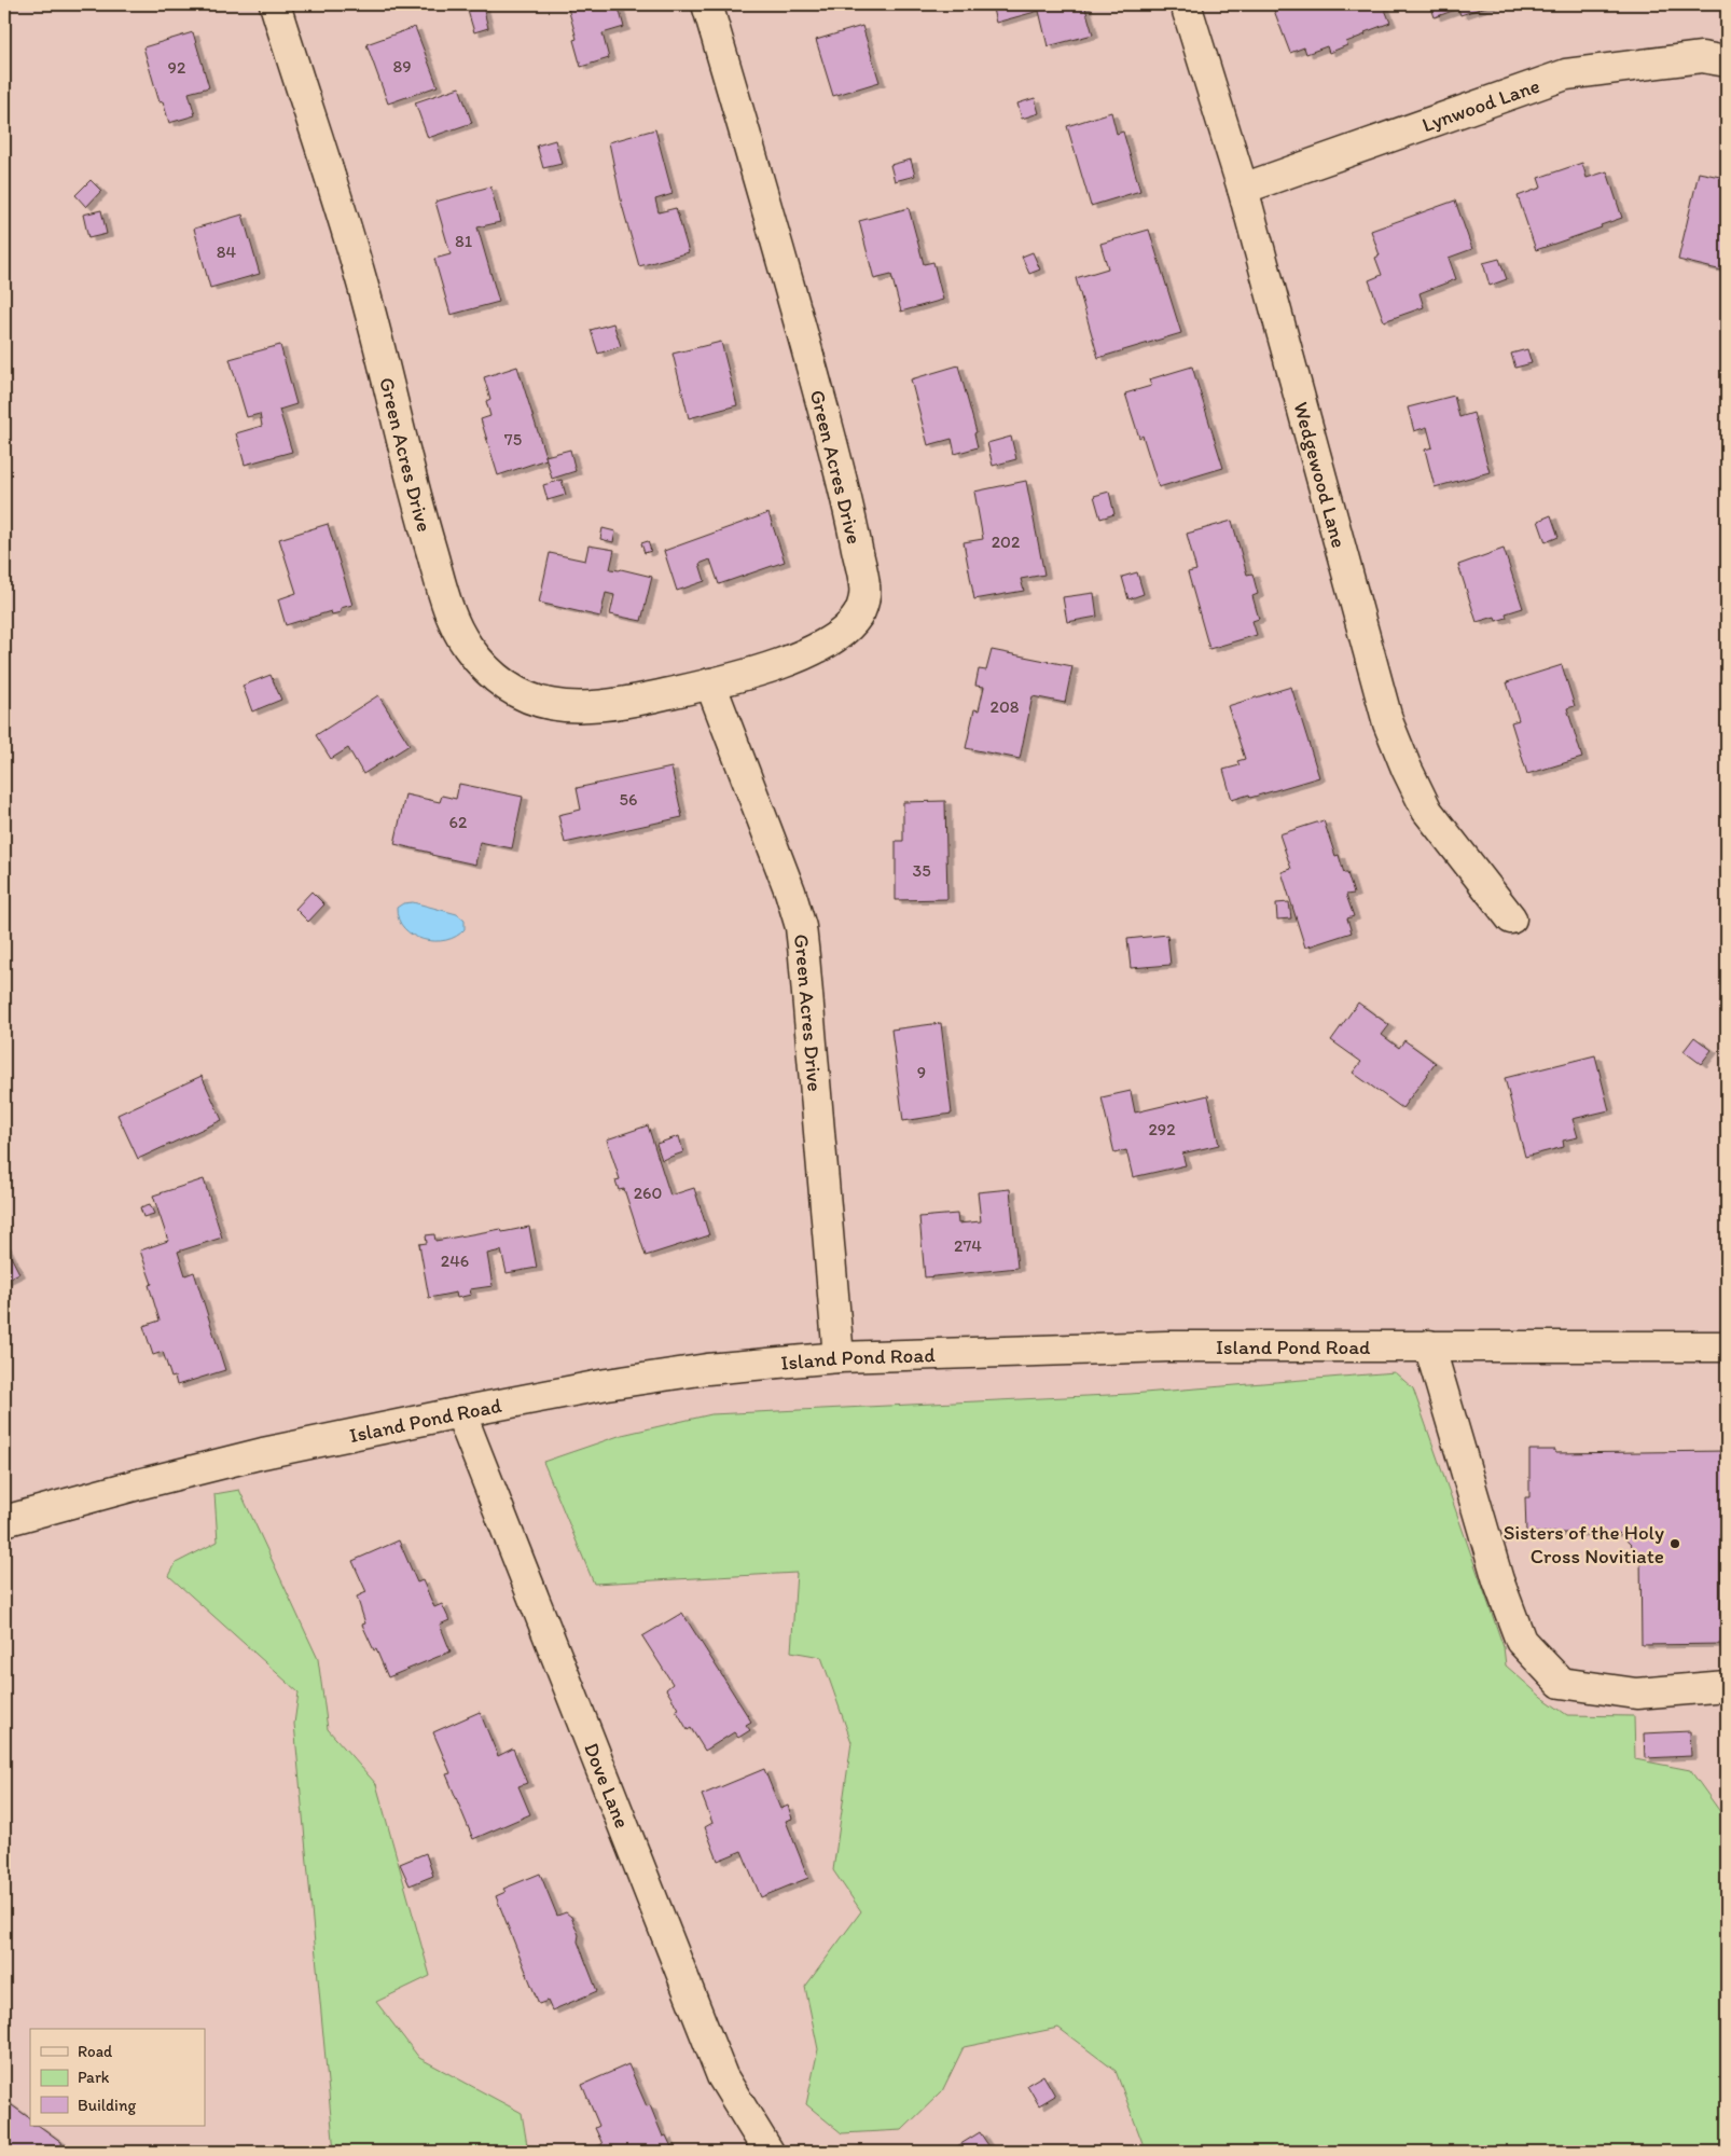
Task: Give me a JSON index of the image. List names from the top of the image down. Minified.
{"streets":{"street":["Lynwood Lane","Green Acres Drive","Wedgewood Lane","Island Pond Road","Dove Lane"]},"crossings":[["Lynwood Lane","Wedgewood Lane"],["Green Acres Drive","Island Pond Road"],["Island Pond Road","Dove Lane"]],"places":["Sisters of the Holy Cross Novitiate"],"house_numbers":["89","92","81","84","75","202","208","56","62","35","9","292","260","274","246"],"legend":["Road","Park","Building"]}
